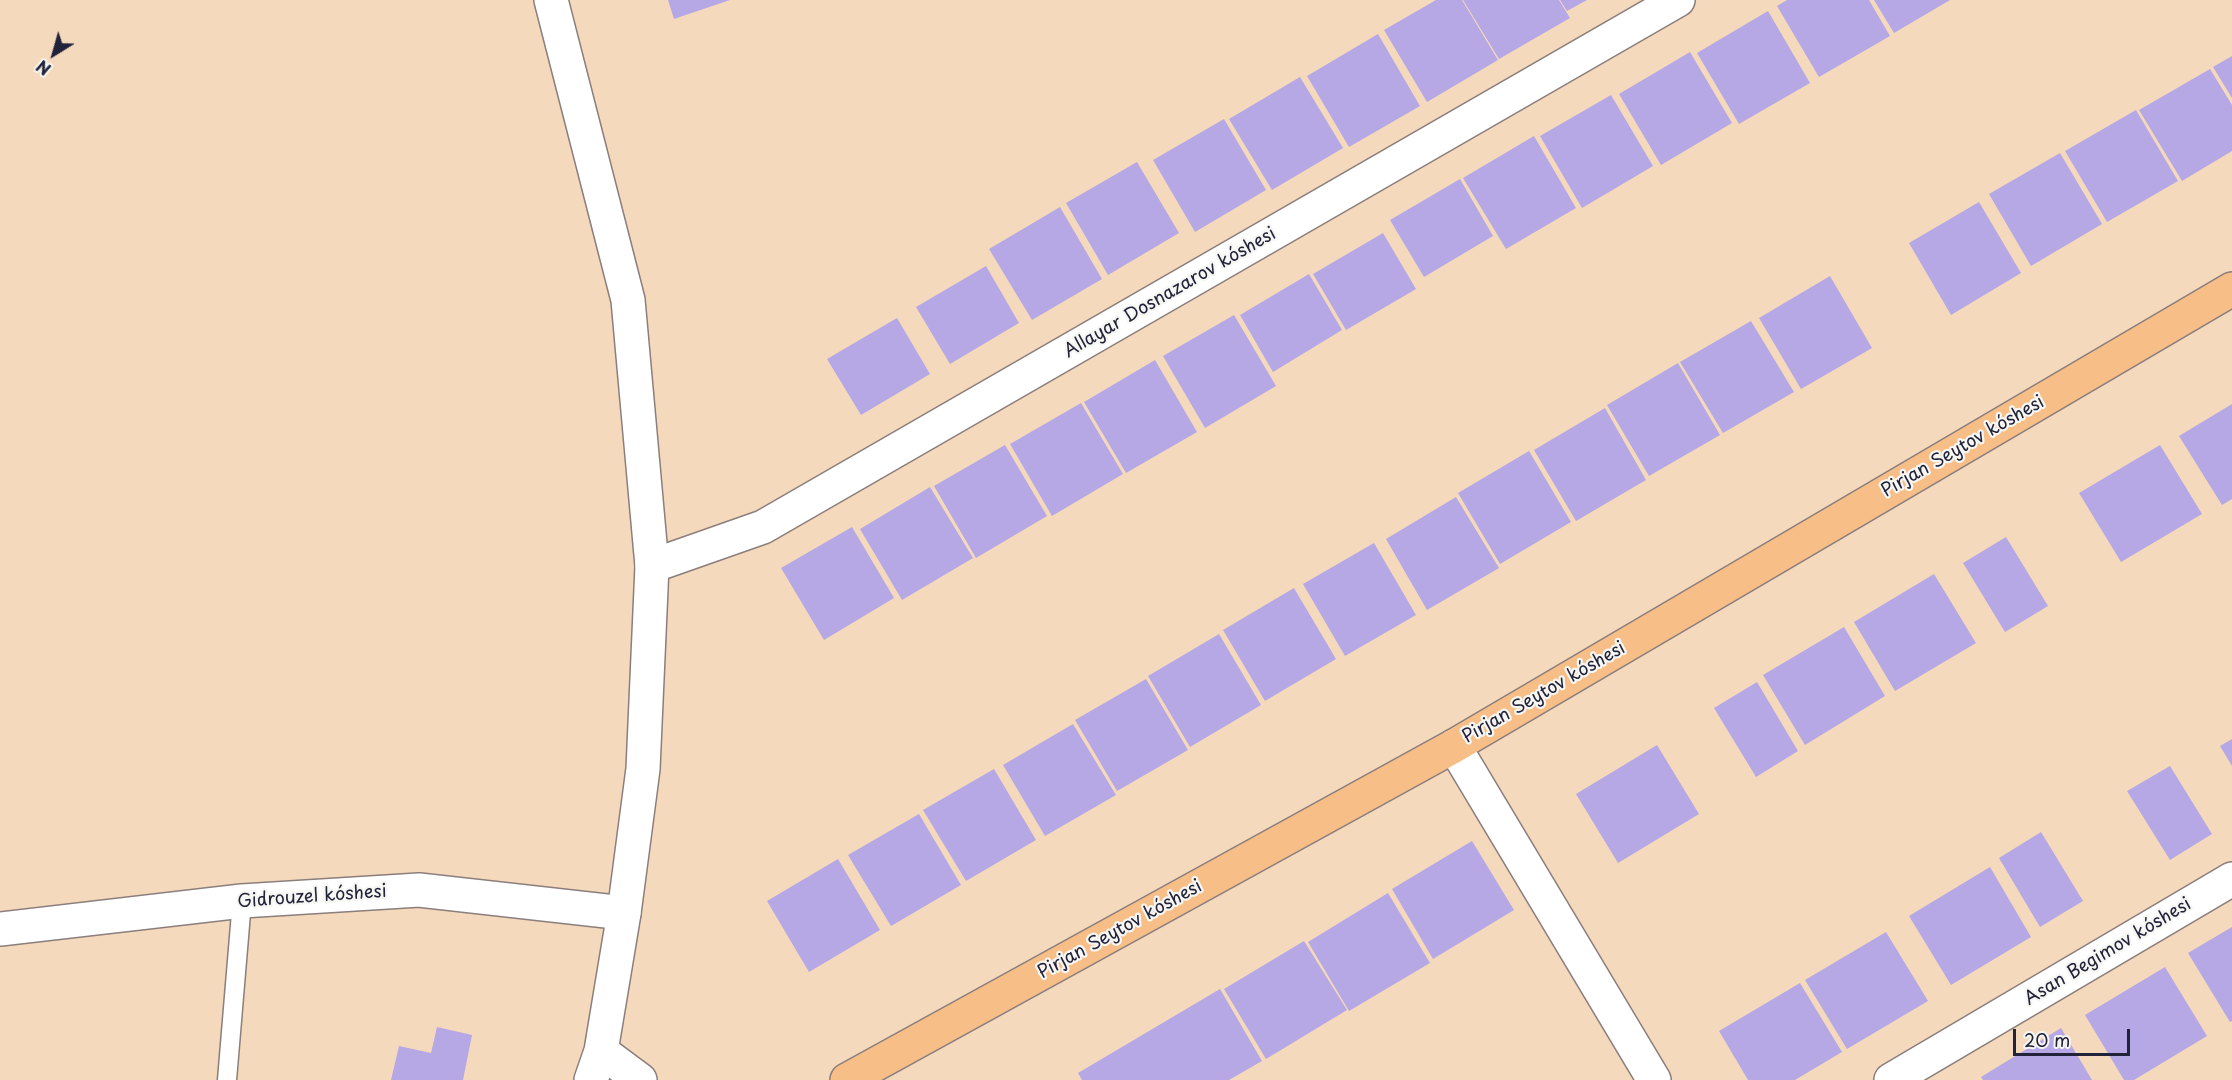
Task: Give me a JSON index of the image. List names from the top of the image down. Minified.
{"streets":{"main road":["Pirjan Seytov kóshesi"],"street":["Allayar Dosnazarov kóshesi","Gidrouzel kóshesi","Asan Begimov kóshesi"]},"scale_bar":"20 m","north":"bottom left"}
